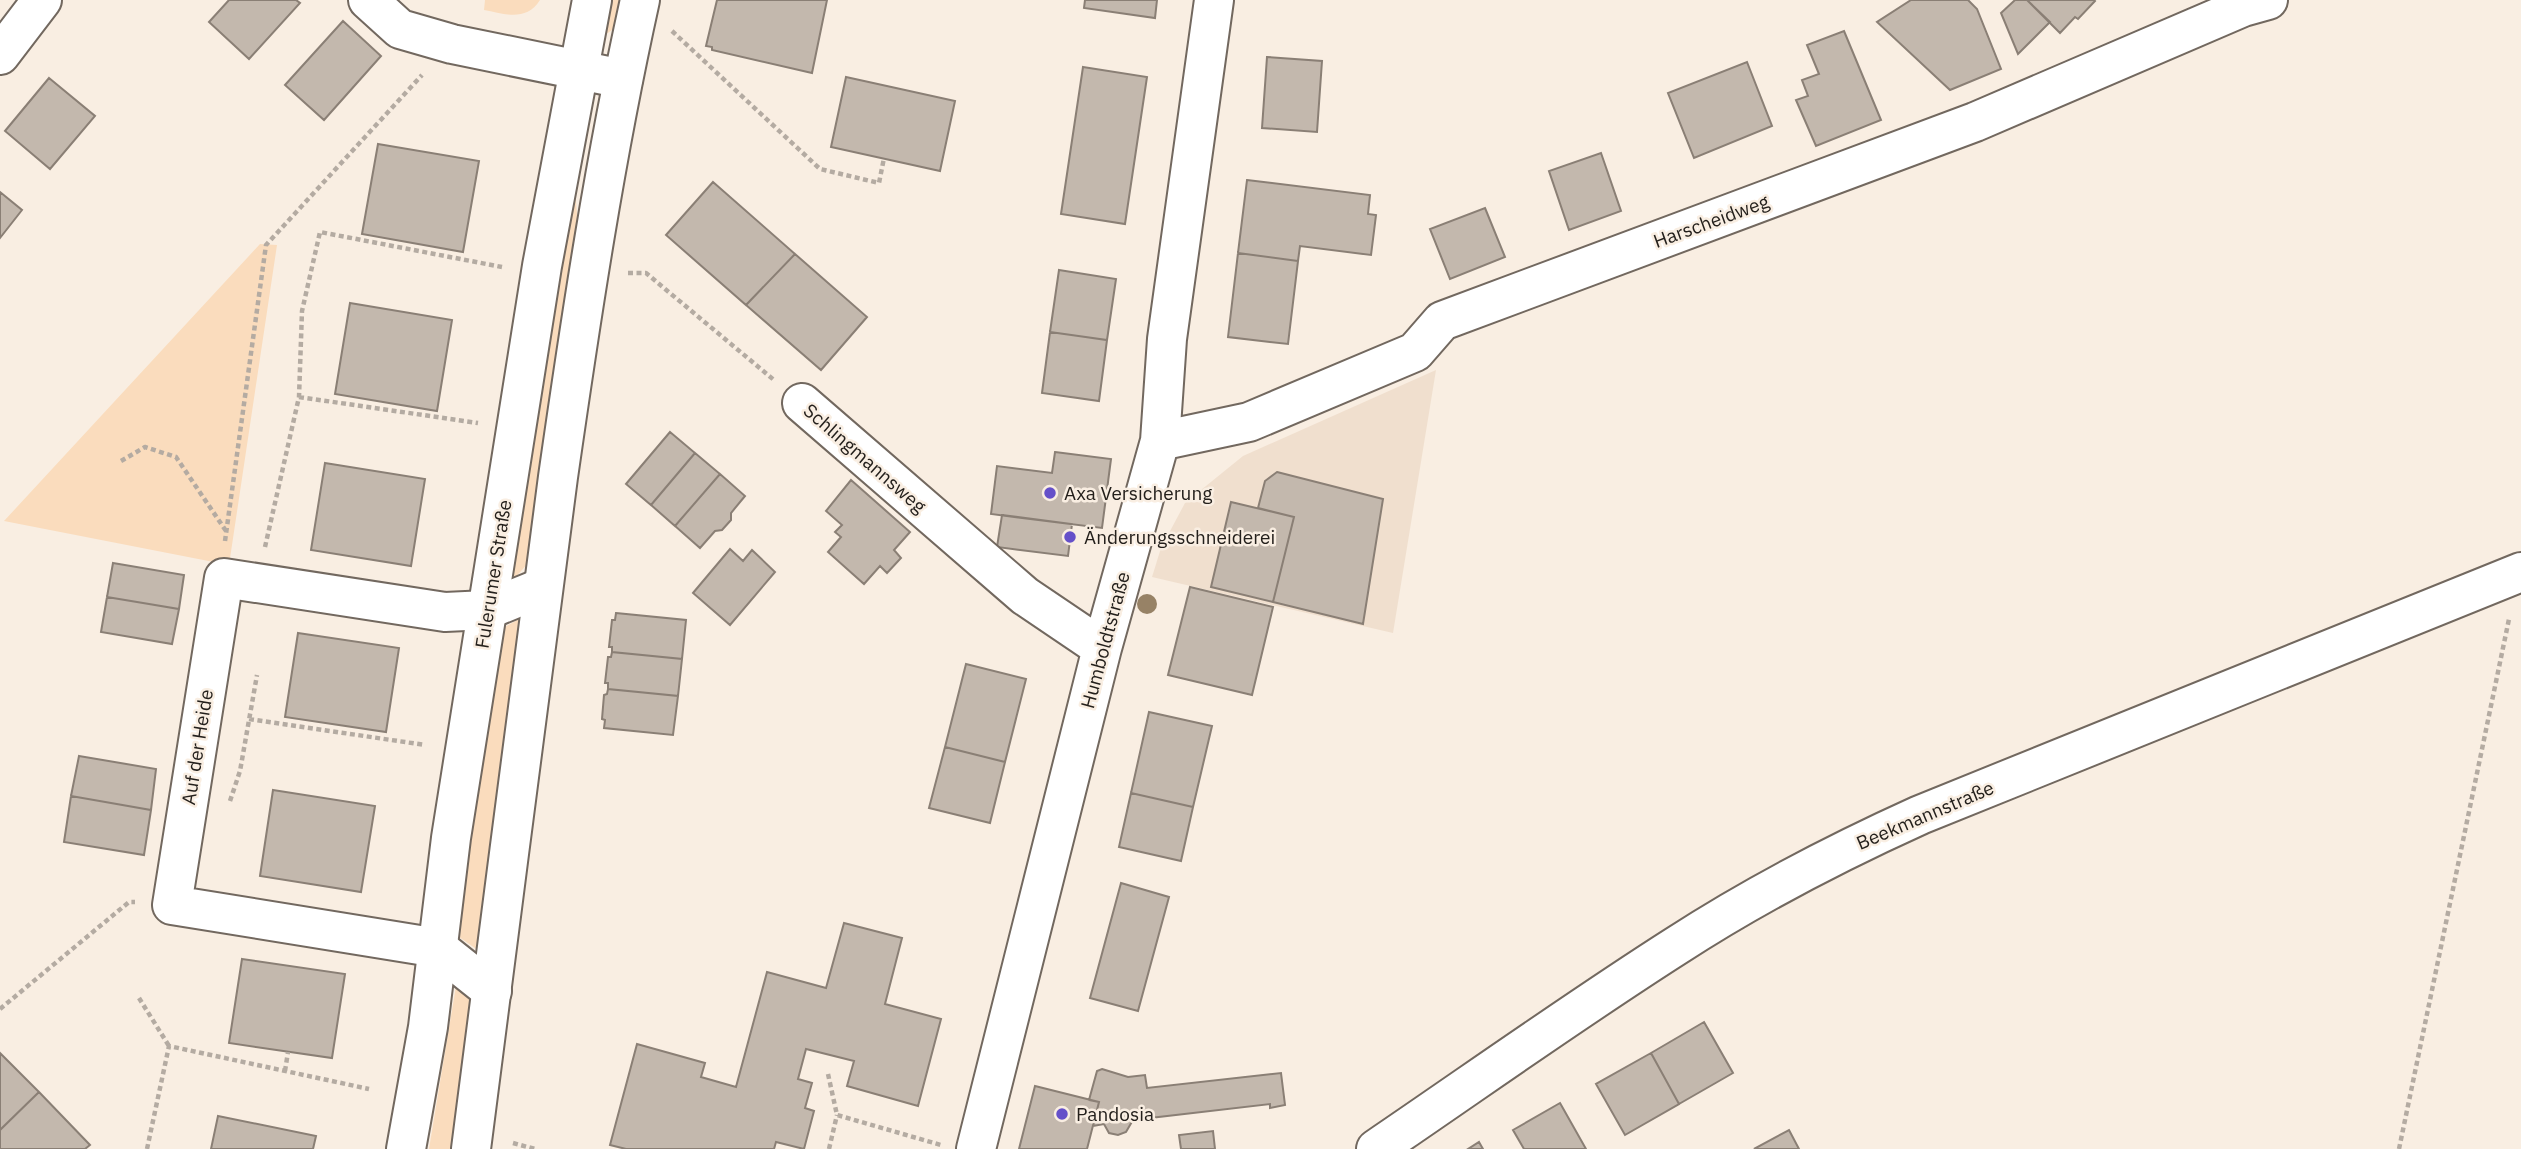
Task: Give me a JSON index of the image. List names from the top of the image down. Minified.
{"streets":{"street":["Harscheidweg","Schlingmannsweg","Fulerumer Straße","Humboldtstraße","Auf der Heide","Beekmannstraße"]},"crossings":[["Harscheidweg","Humboldtstraße"],["Schlingmannsweg","Humboldtstraße"],["Fulerumer Straße","Auf der Heide"]],"places":["Axa Versicherung","Änderungsschneiderei","Pandosia"]}
